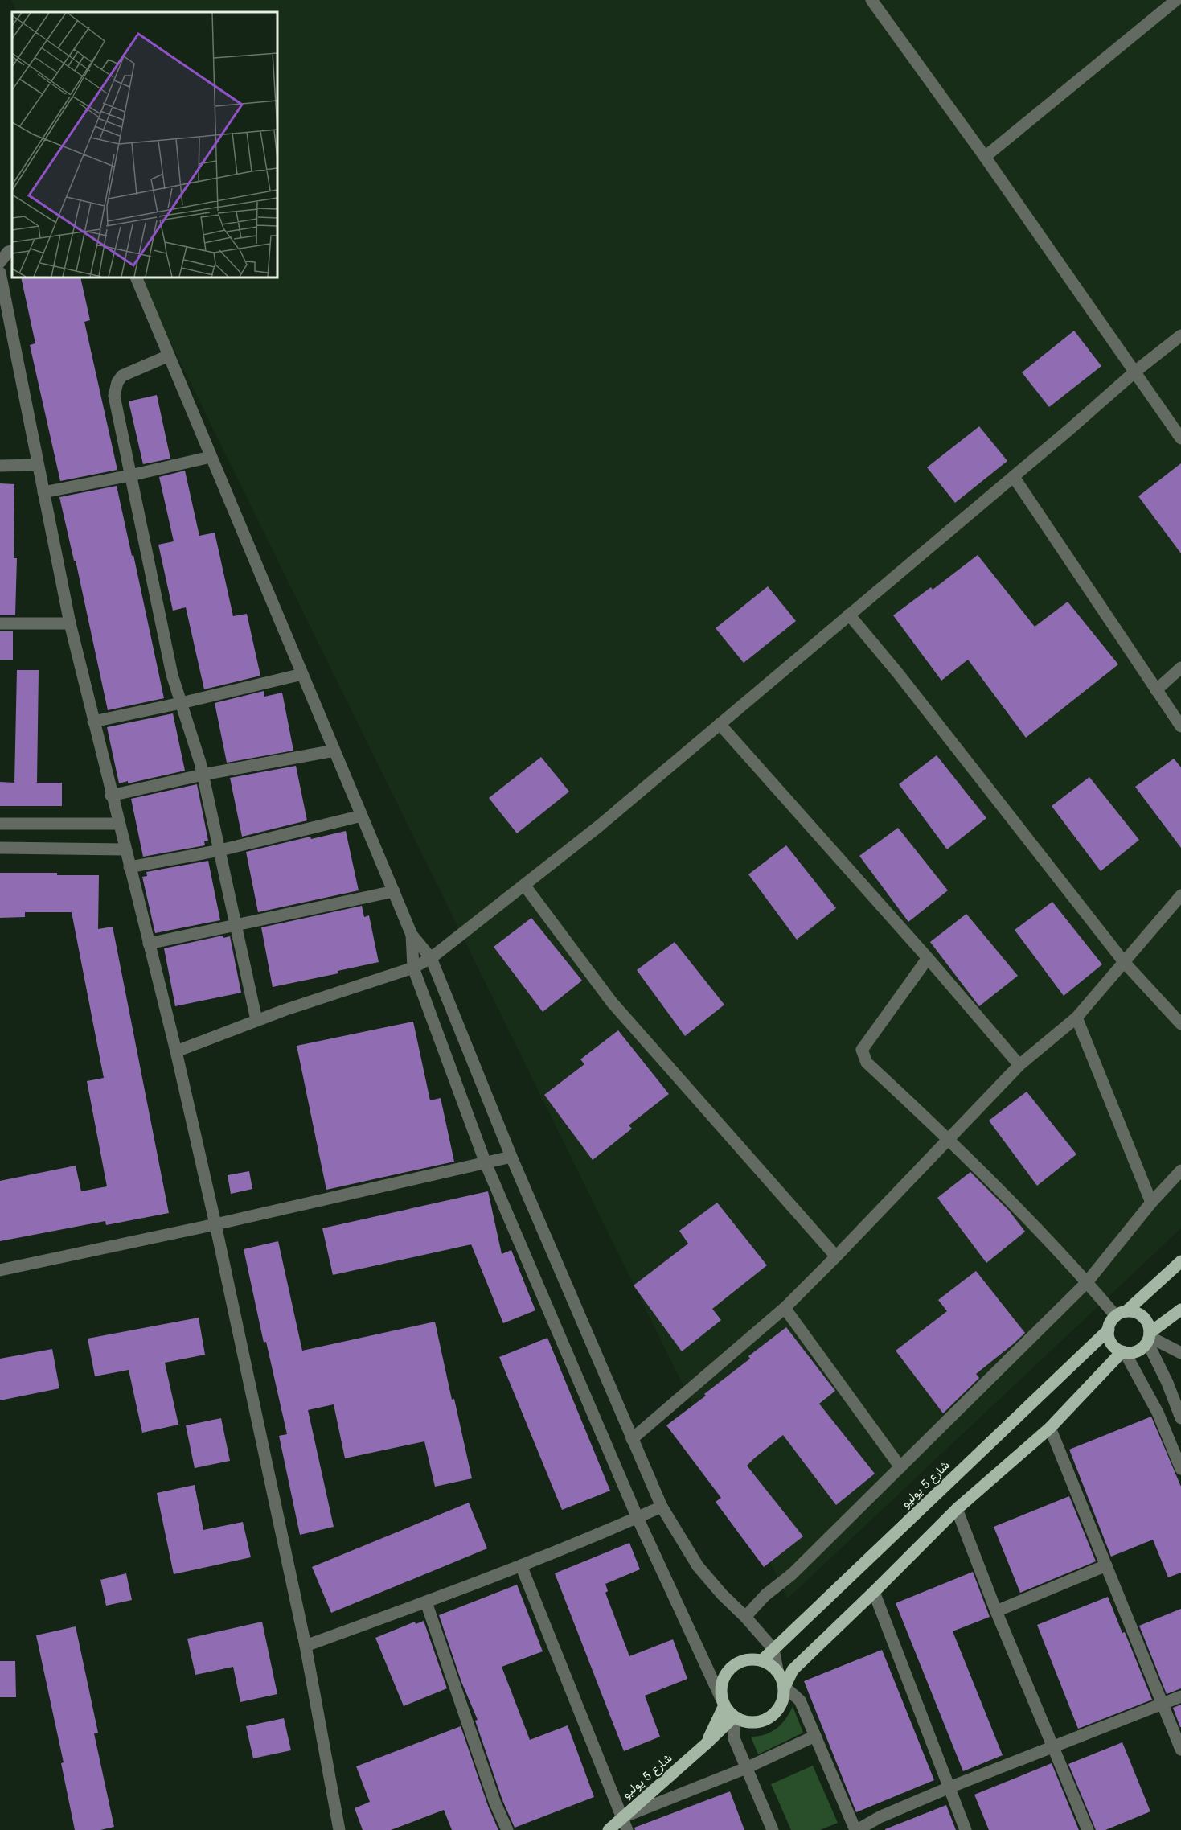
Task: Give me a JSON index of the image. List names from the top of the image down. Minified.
{"streets":{"main road":["شارع 5 يوليو"]}}
